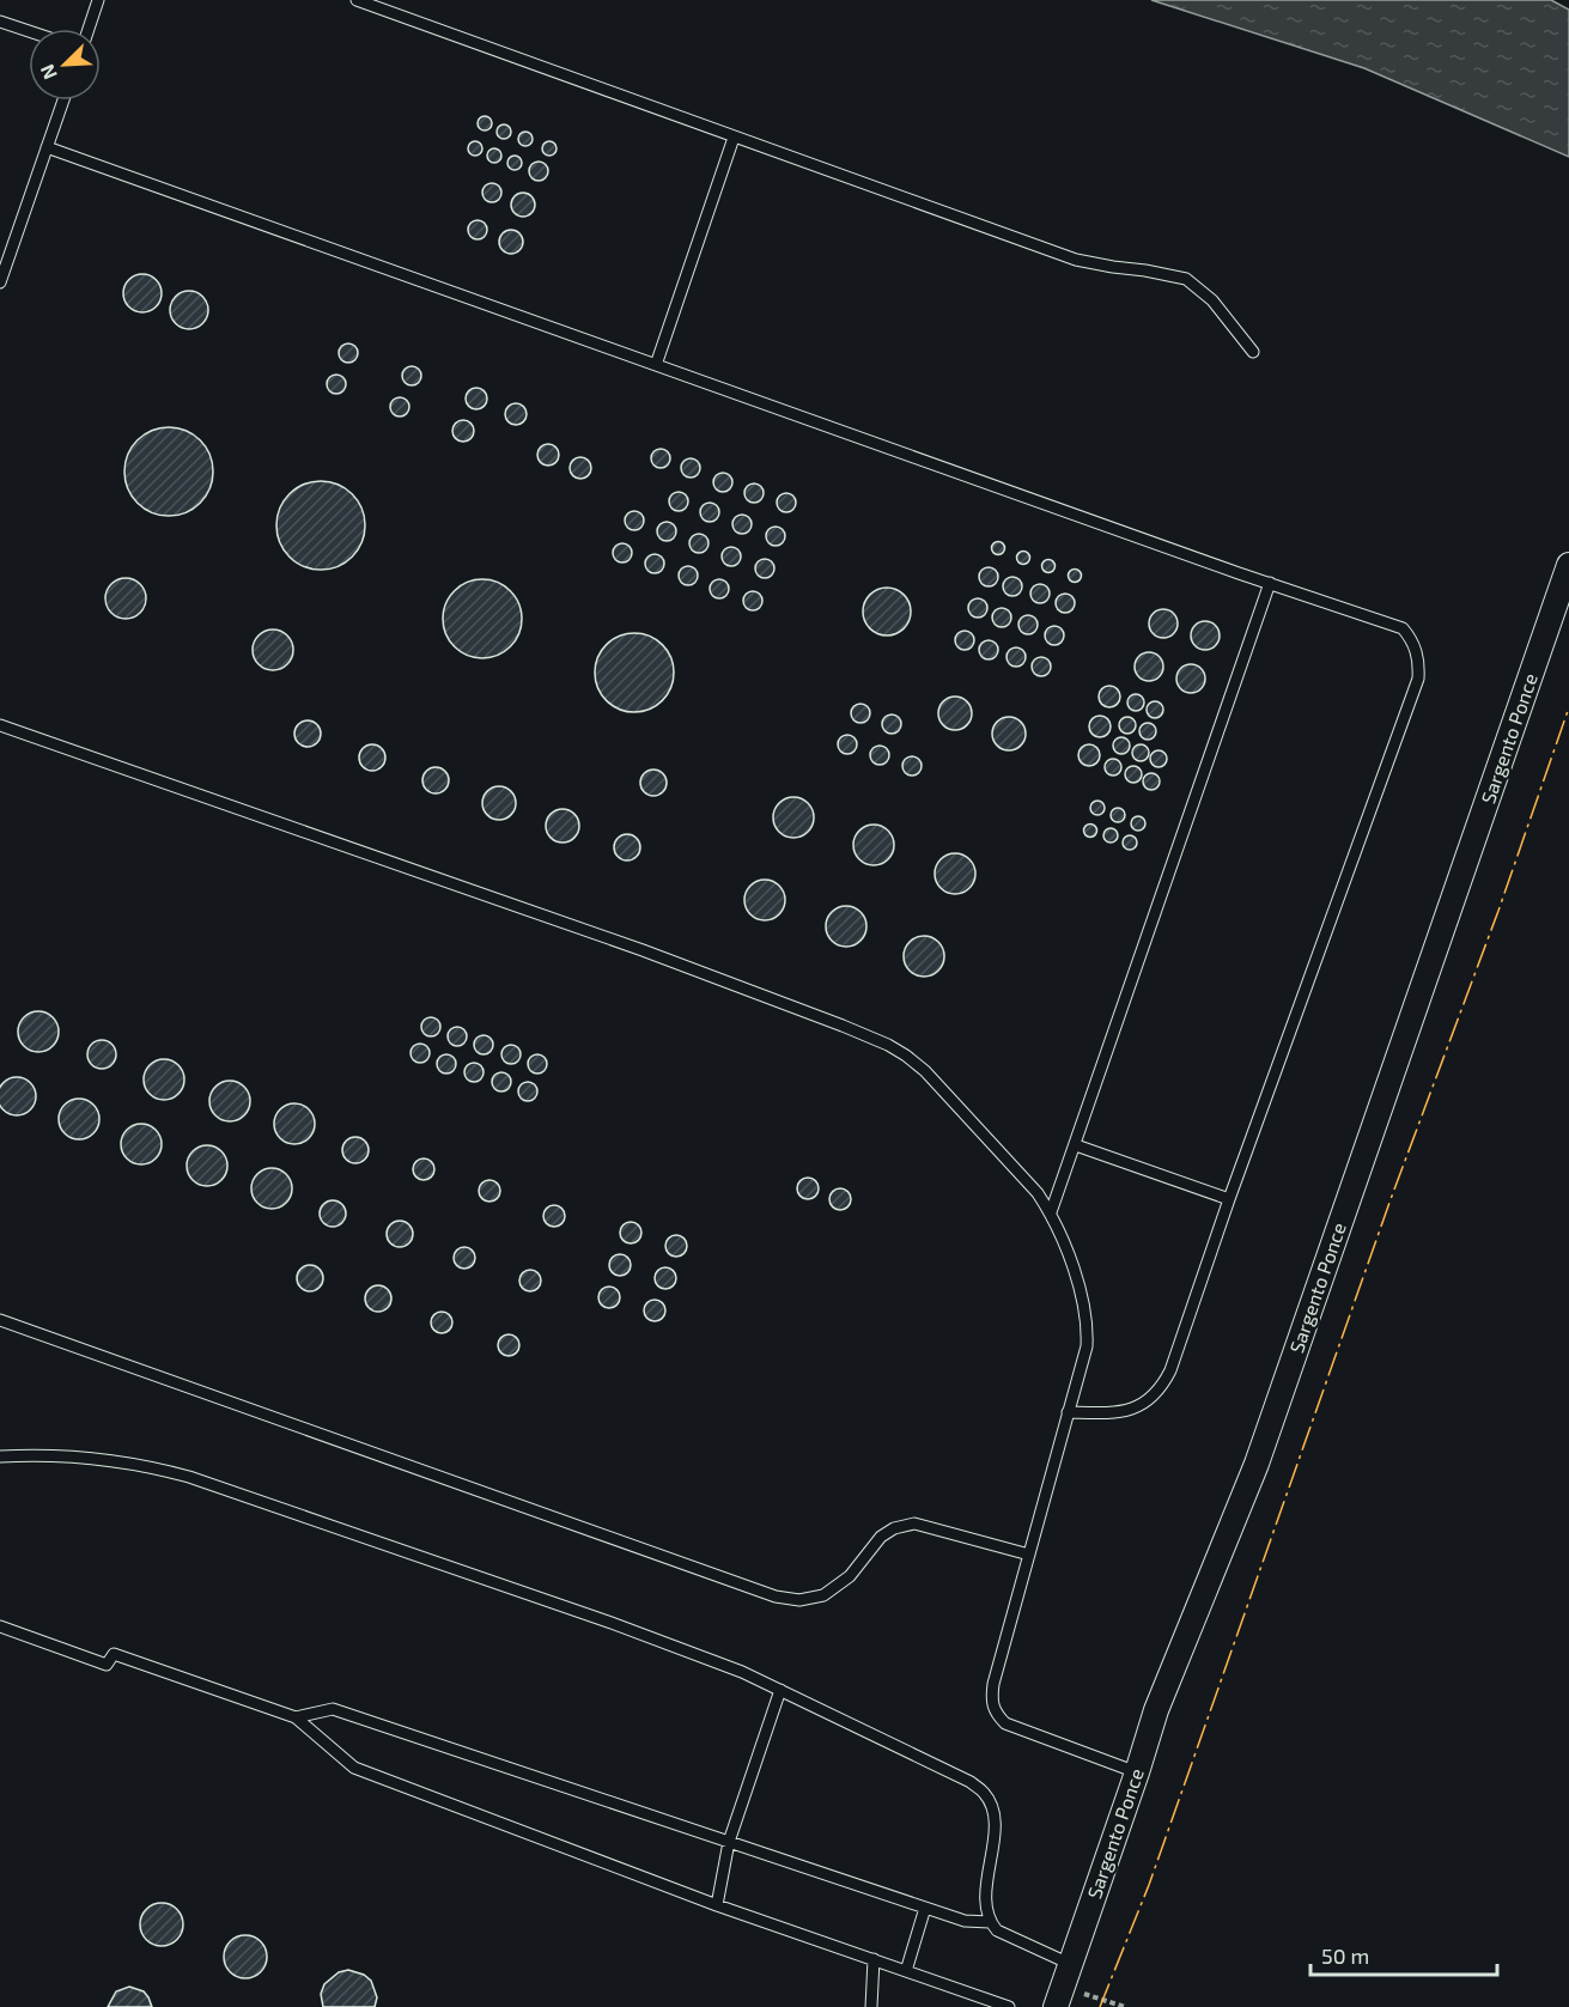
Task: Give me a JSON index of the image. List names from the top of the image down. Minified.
{"streets":{"street":["Sargento Ponce"]},"scale_bar":"50 m","north":"bottom left"}
